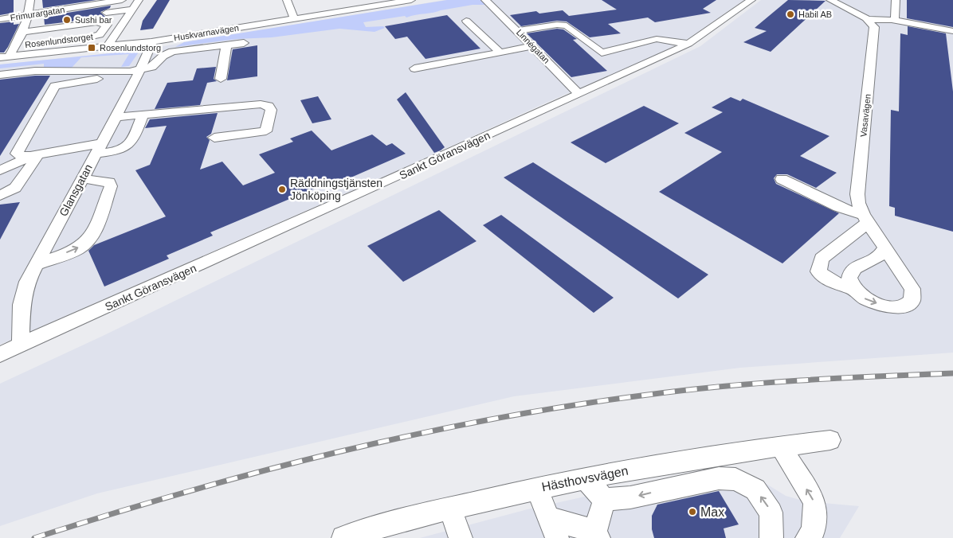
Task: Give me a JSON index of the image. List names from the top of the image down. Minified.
{"streets":{"street":["Frimurargatan","Huskvarnavägen","Rosenlundstorget","Linnégatan","Vasavägen","Sankt Göransvägen","Glansgatan","Hästhovsvägen"]},"crossings":[["Huskvarnavägen","Glansgatan"],["Linnégatan","Sankt Göransvägen"],["Sankt Göransvägen","Glansgatan"]],"places":{"other":["Habil AB","Sushi bar","Räddningstjänsten Jönköping","Max"],"transit":["Rosenlundstorg"]}}
